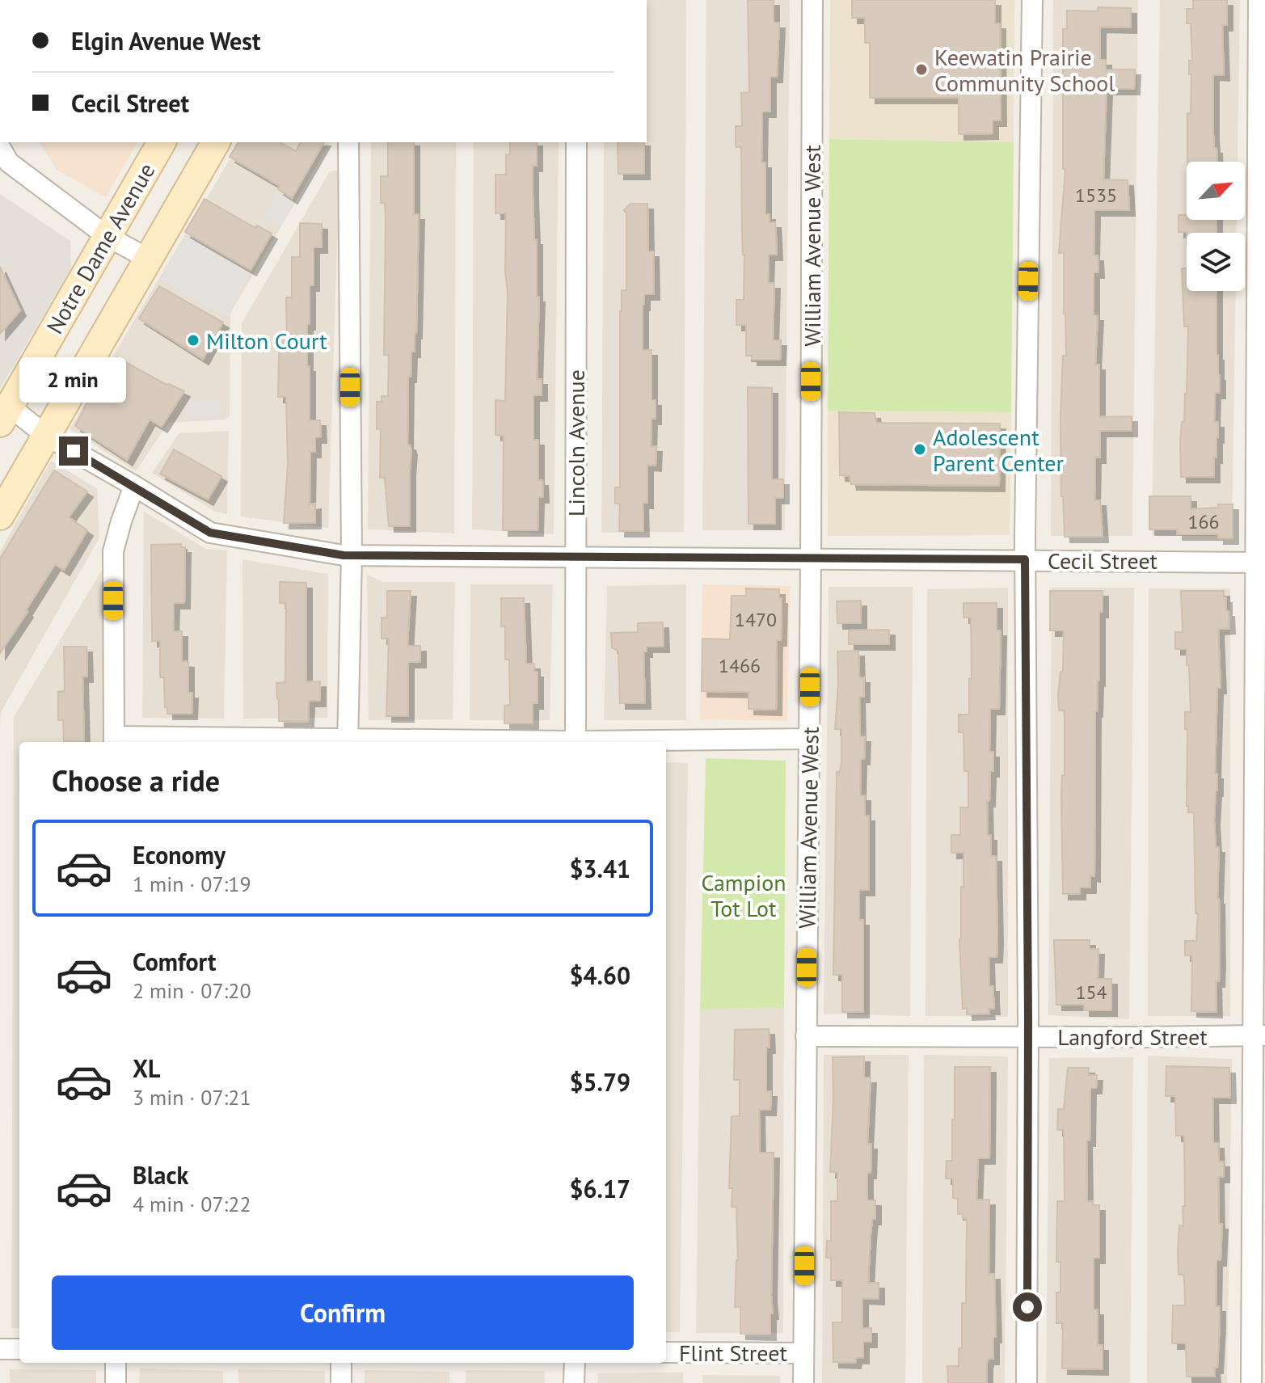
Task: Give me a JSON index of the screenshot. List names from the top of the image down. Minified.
{"streets":{"main road":["Notre Dame Avenue"],"street":["William Avenue West","Lincoln Avenue","Cecil Street","Langford Street","Flint Street"]},"crossings":[["William Avenue West","Cecil Street"],["William Avenue West","Langford Street"],["William Avenue West","Flint Street"],["Notre Dame Avenue","Cecil Street"],["Lincoln Avenue","Cecil Street"]],"parks":["Campion Tot Lot"],"places":["Keewatin Prairie Community School","Milton Court","Adolescent Parent Center"],"house_numbers":["1535","166","1470","1466","154"],"north":"top right","page":{"banner":["Elgin Avenue West","Cecil Street"],"bubble":"2 min","heading":"Choose a ride","list":[{"name":"Economy","note":"1 min · 07:19","value":"$3.41"},{"name":"Comfort","note":"2 min · 07:20","value":"$4.60"},{"name":"XL","note":"3 min · 07:21","value":"$5.79"},{"name":"Black","note":"4 min · 07:22","value":"$6.17"}],"buttons":"Confirm"}}
